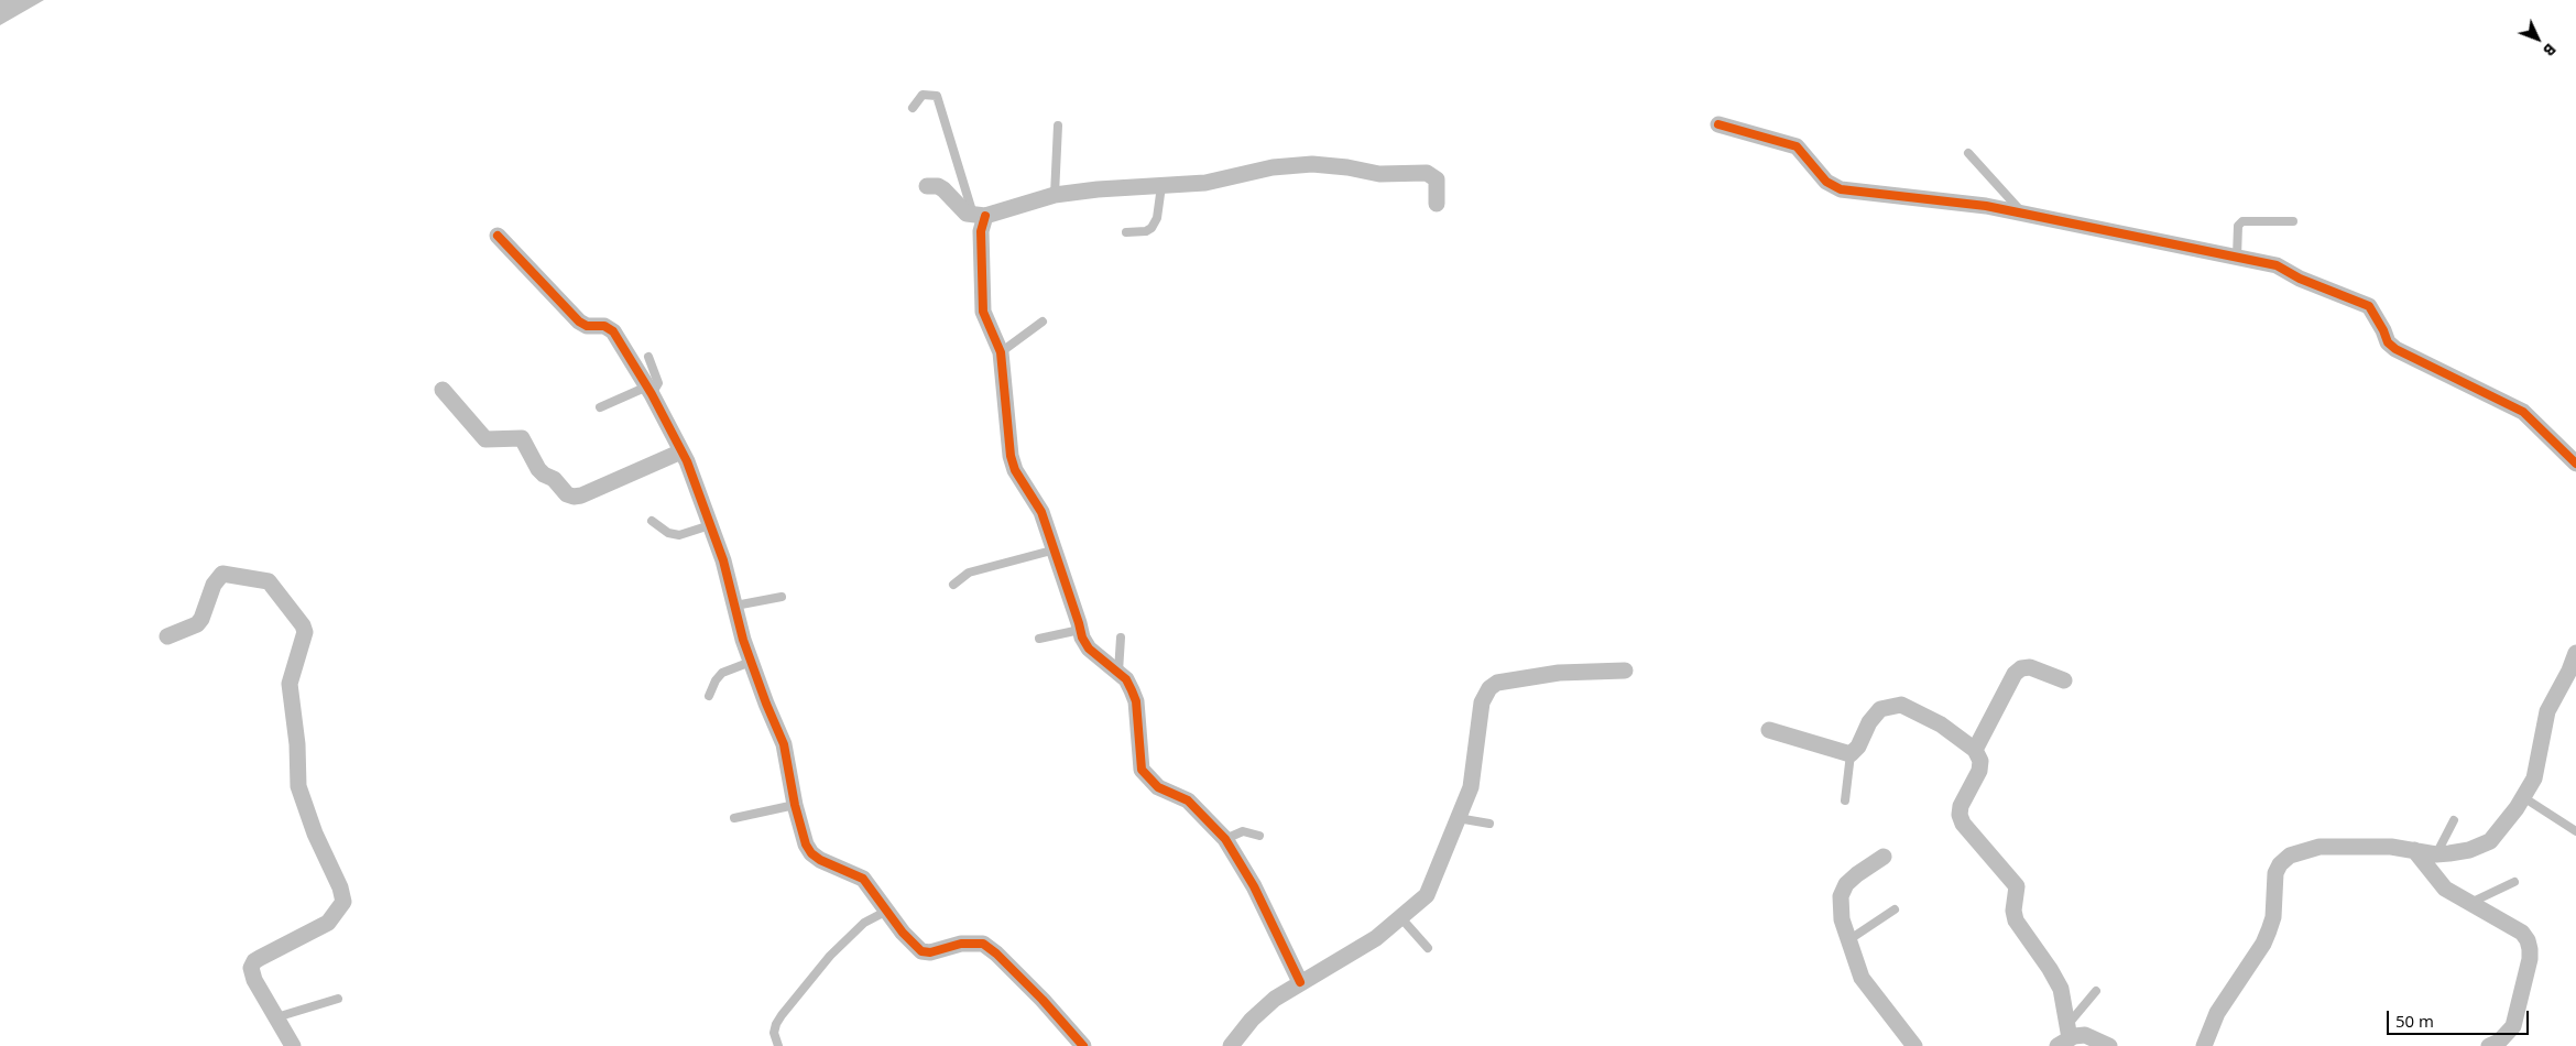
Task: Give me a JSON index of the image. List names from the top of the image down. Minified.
{"scale_bar":"50 m","north":"bottom right"}
